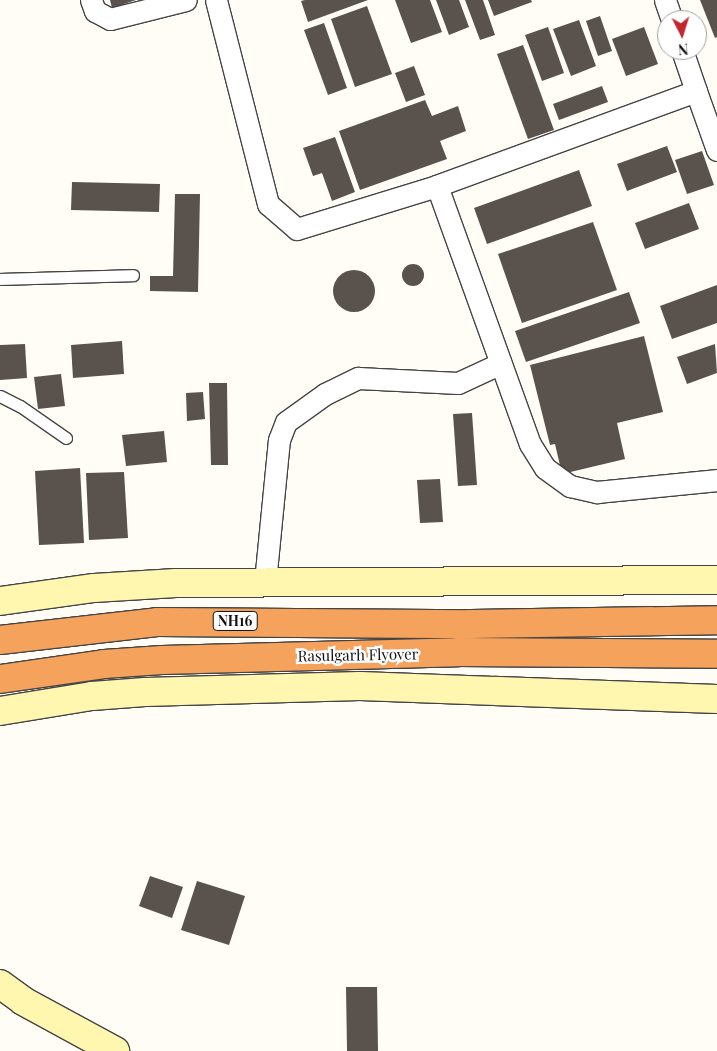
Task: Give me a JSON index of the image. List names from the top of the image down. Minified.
{"streets":{"highway":["NH16","Rasulgarh Flyover"]},"north":"bottom"}
